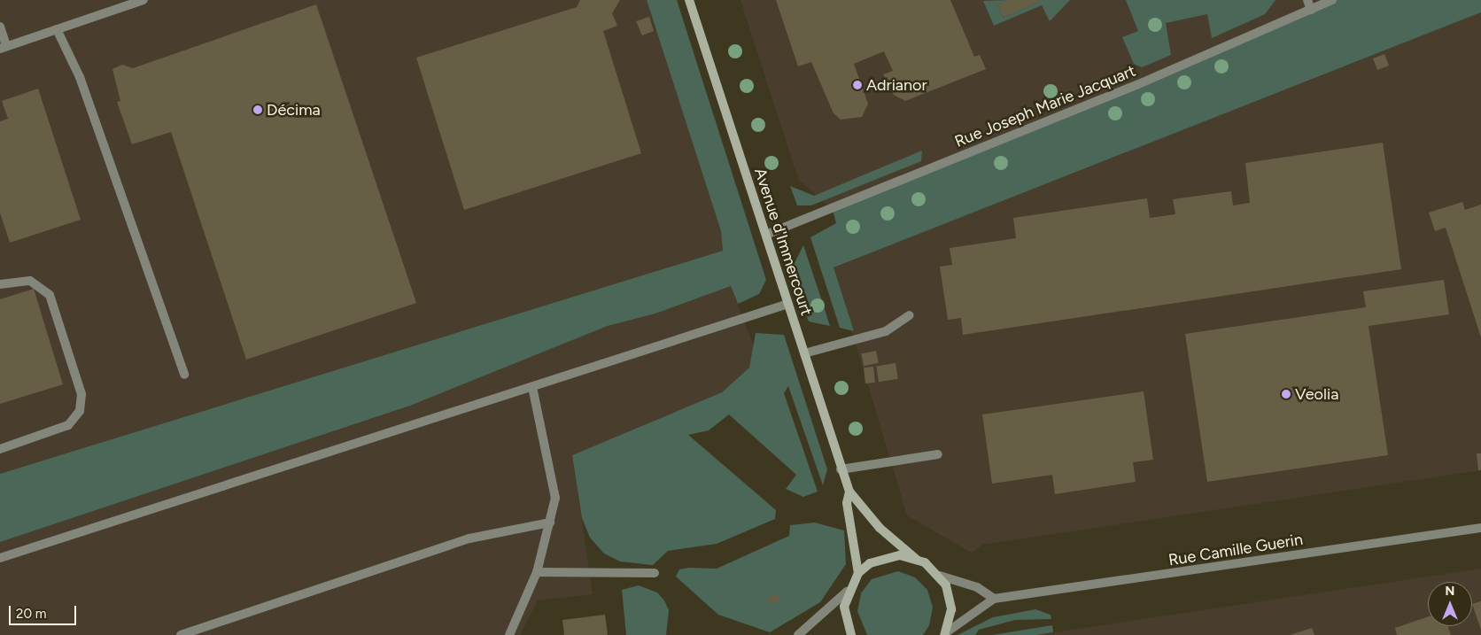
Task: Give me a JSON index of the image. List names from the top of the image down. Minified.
{"streets":{"main road":["Avenue d'Immercourt"],"street":["Rue Joseph Marie Jacquart","Rue Camille Guerin"]},"crossings":[["Rue Joseph Marie Jacquart","Avenue d'Immercourt"]],"places":["Adrianor","Décima","Veolia"],"scale_bar":"20 m","north":"top"}
